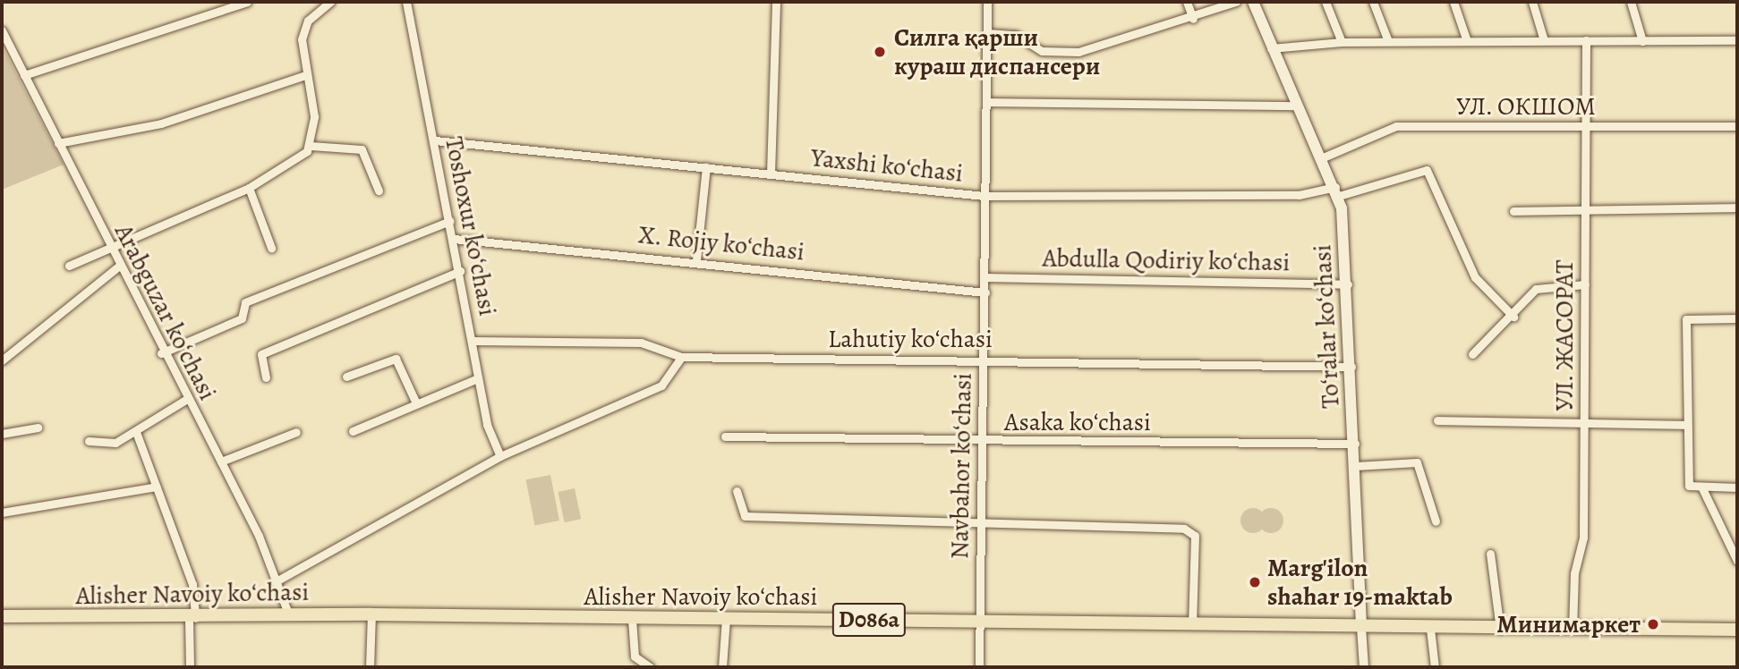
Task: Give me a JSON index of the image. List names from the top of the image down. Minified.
{"streets":{"main road":["Toʻralar koʻchasi","Alisher Navoiy koʻchasi","D086a"],"street":["УЛ. ОКШОМ","Yaxshi koʻchasi","Toshoxur koʻchasi","X. Rojiy koʻchasi","Abdulla Qodiriy koʻchasi","Arabguzar koʻchasi","УЛ. ЖАСОРАТ","Lahutiy koʻchasi","Asaka koʻchasi","Navbahor koʻchasi"]},"crossings":[["УЛ. ОКШОМ","Toʻralar koʻchasi"],["УЛ. ОКШОМ","УЛ. ЖАСОРАТ"],["Yaxshi koʻchasi","Toshoxur koʻchasi"],["Yaxshi koʻchasi","Toʻralar koʻchasi"],["Yaxshi koʻchasi","Navbahor koʻchasi"],["Toshoxur koʻchasi","X. Rojiy koʻchasi"],["Toshoxur koʻchasi","Lahutiy koʻchasi"],["X. Rojiy koʻchasi","Navbahor koʻchasi"],["Abdulla Qodiriy koʻchasi","Toʻralar koʻchasi"],["Abdulla Qodiriy koʻchasi","Navbahor koʻchasi"],["Arabguzar koʻchasi","Alisher Navoiy koʻchasi"],["Toʻralar koʻchasi","Lahutiy koʻchasi"],["Toʻralar koʻchasi","Asaka koʻchasi"],["Toʻralar koʻchasi","Alisher Navoiy koʻchasi"],["УЛ. ЖАСОРАТ","Alisher Navoiy koʻchasi"],["Lahutiy koʻchasi","Navbahor koʻchasi"],["Asaka koʻchasi","Navbahor koʻchasi"],["Navbahor koʻchasi","Alisher Navoiy koʻchasi"]],"places":["Силга қарши кураш диспансери","Marg'ilon shahar 19-maktab","Минимаркет"]}
